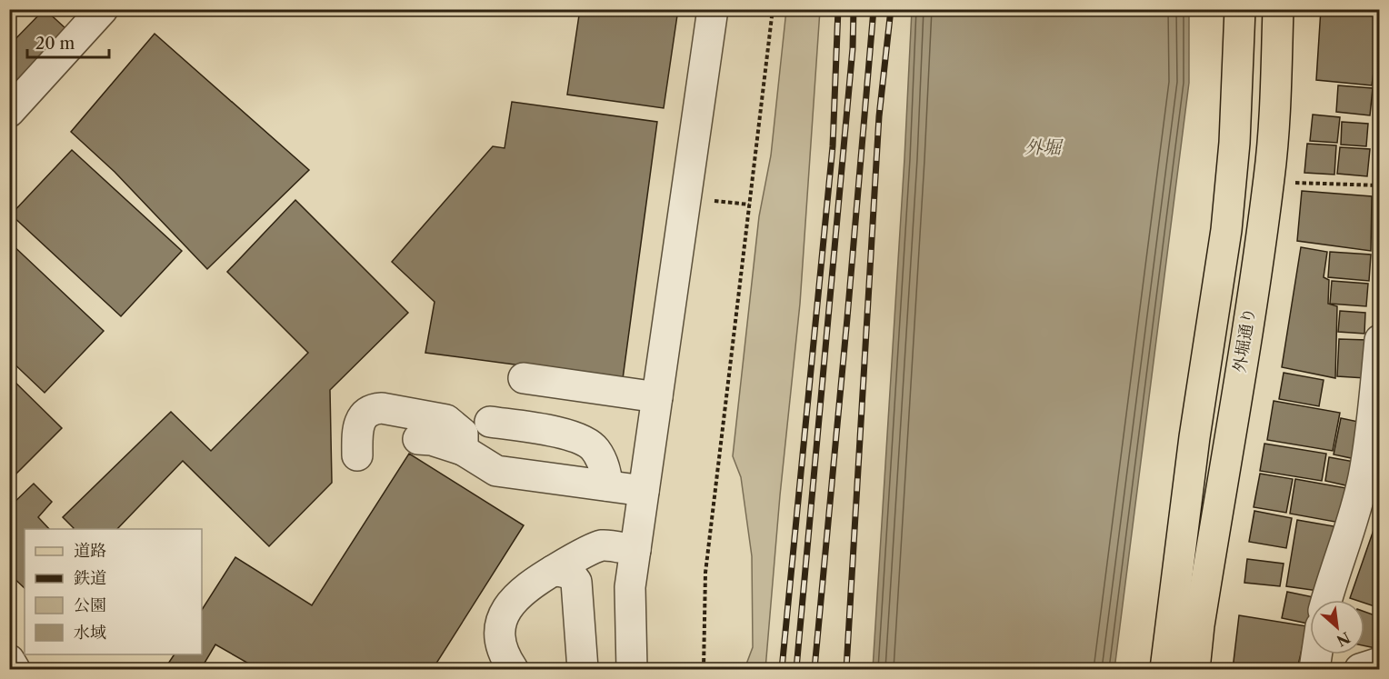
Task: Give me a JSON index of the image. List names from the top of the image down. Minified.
{"streets":{"main road":["外堀通り"]},"water":["外堀"],"legend":["道路","鉄道","公園","水域"],"scale_bar":"20 m","north":"bottom right"}
